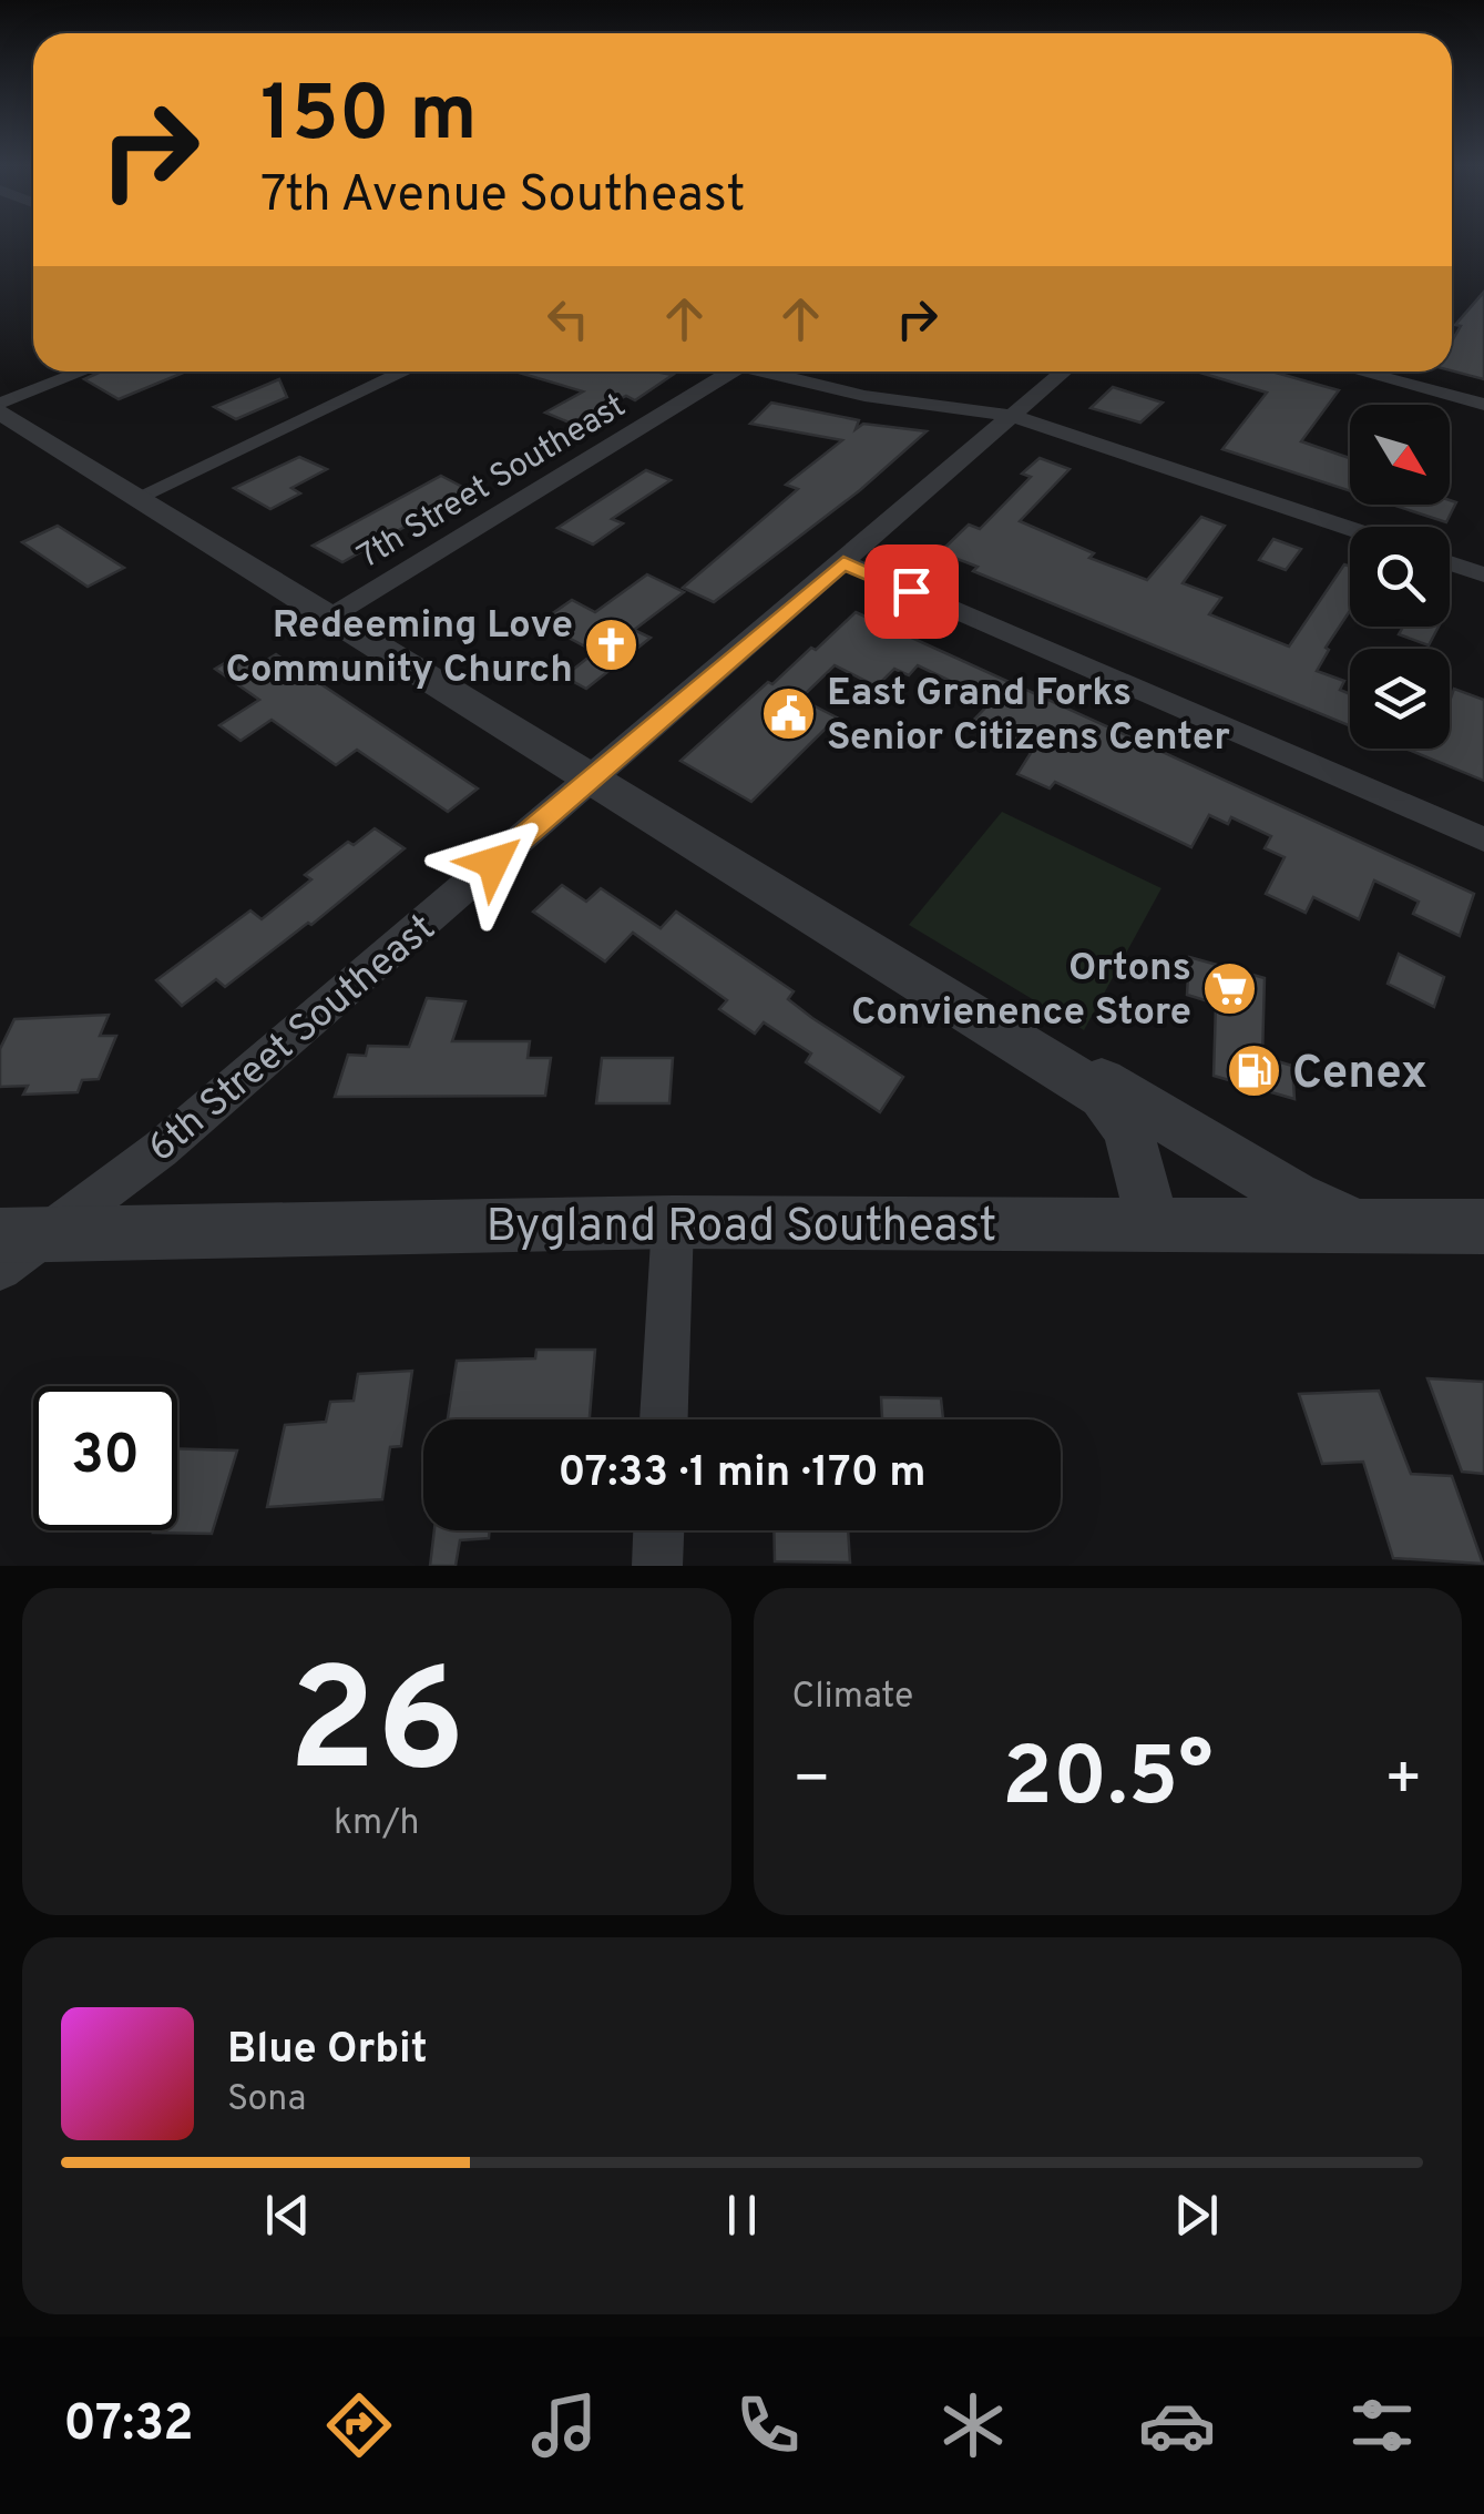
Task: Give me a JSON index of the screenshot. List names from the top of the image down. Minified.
{"streets":{"street":["7th Street Southeast","6th Street Southeast","Bygland Road Southeast"]},"crossings":[["6th Street Southeast","Bygland Road Southeast"]],"places":{"church":["Redeeming Love Community Church"],"public building":["East Grand Forks Senior Citizens Center"],"supermarket":["Ortons Convienence Store"],"fuel station":["Cenex"]},"north":"bottom right","page":{"turn":["150 m","7th Avenue Southeast"],"limit":"30","trip":"07:33 · 1 min · 170 m","tile":[["26","km/h"],"Climate"],"heat":["−","20.5°","+"],"song":["Blue Orbit","Sona"],"tabs":"07:32"}}
